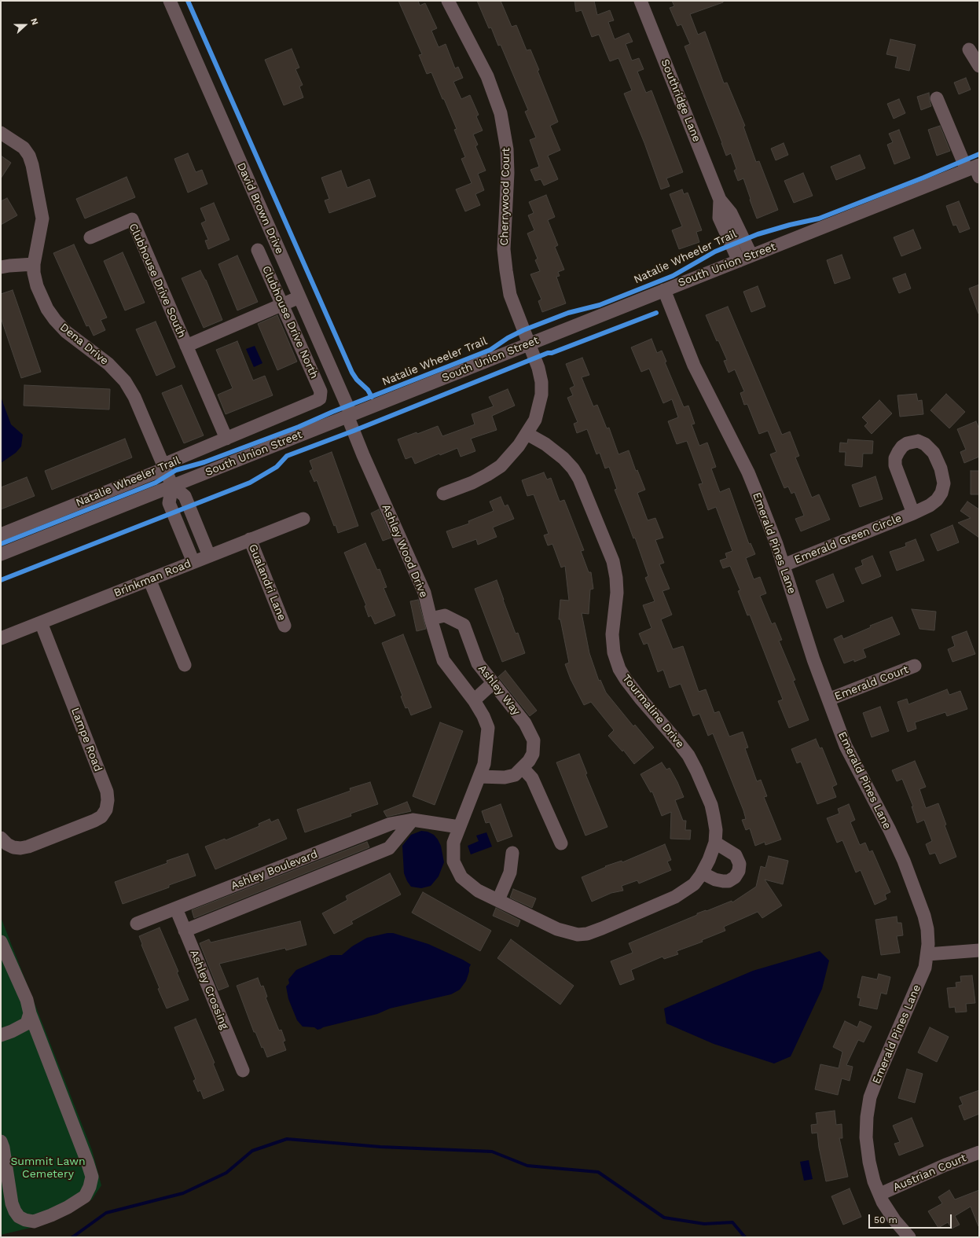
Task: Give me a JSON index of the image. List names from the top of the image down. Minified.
{"streets":{"street":["Southridge Lane","Cherrywood Court","David Brown Drive","South Union Street","Clubhouse Drive South","Clubhouse Drive North","Dena Drive","Emerald Green Circle","Emerald Pines Lane","Ashley Wood Drive","Brinkman Road","Gualandri Lane","Emerald Court","Ashley Way","Tourmaline Drive","Lampe Road","Ashley Boulevard","Ashley Crossing","Austrian Court"],"cycle path":["Natalie Wheeler Trail"]},"crossings":[["Southridge Lane","South Union Street"],["Cherrywood Court","South Union Street"],["Cherrywood Court","Tourmaline Drive"],["David Brown Drive","South Union Street"],["David Brown Drive","Clubhouse Drive South"],["David Brown Drive","Ashley Wood Drive"],["South Union Street","Dena Drive"],["South Union Street","Emerald Pines Lane"],["South Union Street","Ashley Wood Drive"],["Clubhouse Drive South","Clubhouse Drive North"],["Emerald Green Circle","Emerald Pines Lane"],["Emerald Pines Lane","Emerald Court"],["Emerald Pines Lane","Austrian Court"],["Ashley Wood Drive","Ashley Way"],["Ashley Wood Drive","Tourmaline Drive"],["Ashley Wood Drive","Ashley Boulevard"],["Brinkman Road","Gualandri Lane"],["Brinkman Road","Lampe Road"],["Ashley Boulevard","Ashley Crossing"]],"parks":["Summit Lawn Cemetery"],"scale_bar":"50 m","north":"right"}
